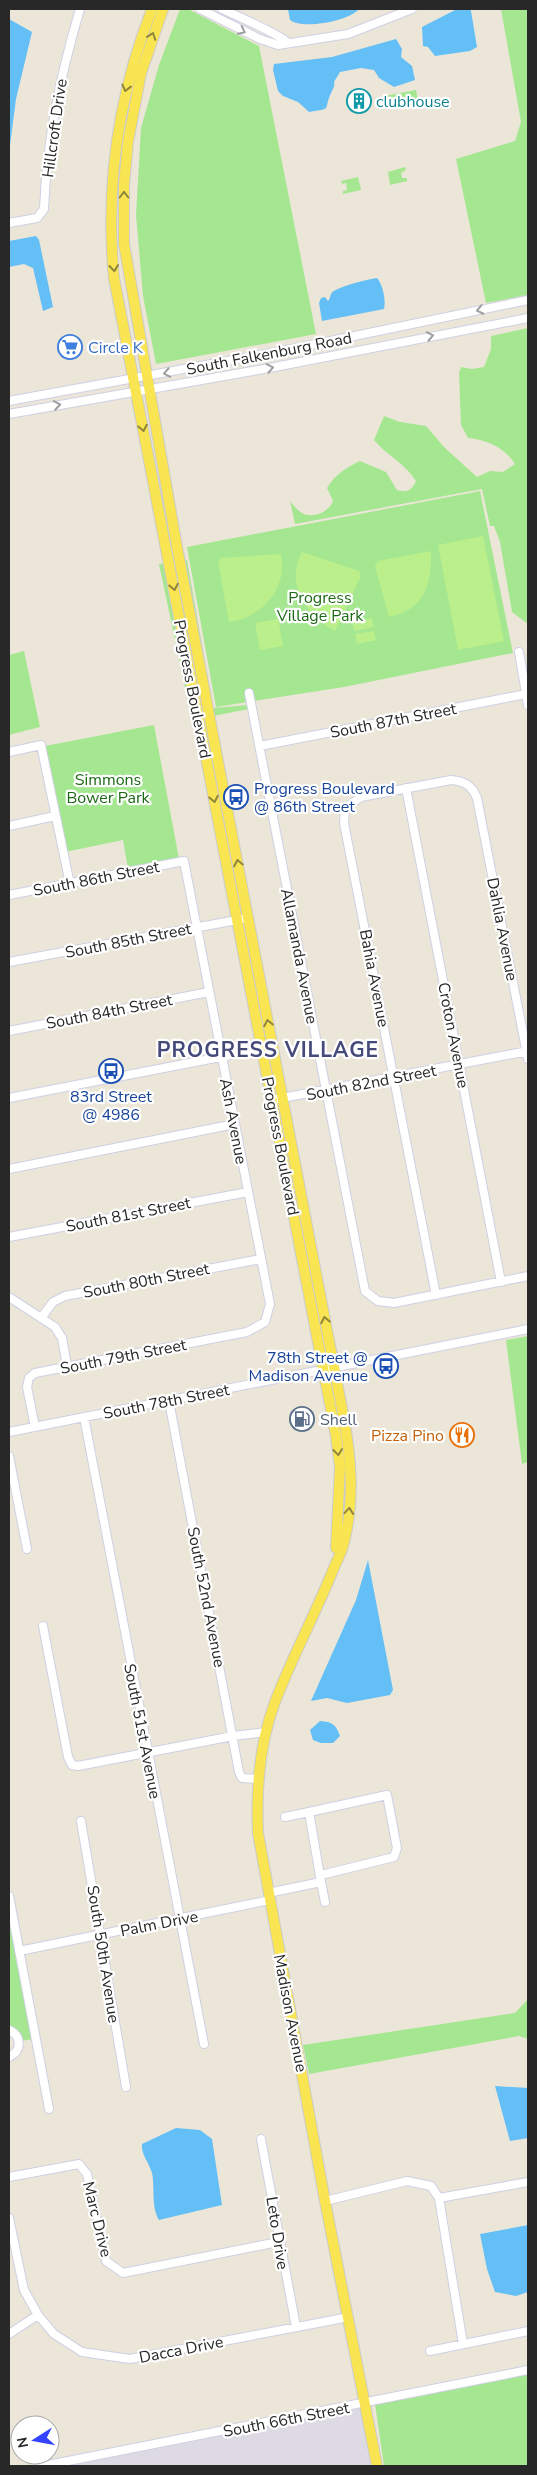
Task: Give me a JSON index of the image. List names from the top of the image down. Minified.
{"streets":{"main road":["Progress Boulevard","Madison Avenue"],"street":["Hillcroft Drive","South Falkenburg Road","South 87th Street","South 86th Street","Dahlia Avenue","South 85th Street","Allamanda Avenue","Bahia Avenue","South 84th Street","Croton Avenue","South 82nd Street","Ash Avenue","South 81st Street","South 80th Street","South 79th Street","South 78th Street","South 52nd Avenue","South 51st Avenue","Palm Drive","South 50th Avenue","Marc Drive","Leto Drive","Dacca Drive","South 66th Street"]},"crossings":[["South Falkenburg Road","Progress Boulevard"],["Progress Boulevard","South 85th Street"],["Progress Boulevard","South 82nd Street"],["Progress Boulevard","South 78th Street"],["Progress Boulevard","Madison Avenue"],["South 87th Street","Allamanda Avenue"],["South 86th Street","Ash Avenue"],["Dahlia Avenue","Bahia Avenue"],["Dahlia Avenue","Croton Avenue"],["Dahlia Avenue","South 82nd Street"],["South 85th Street","Ash Avenue"],["Allamanda Avenue","Bahia Avenue"],["Allamanda Avenue","South 82nd Street"],["Bahia Avenue","Croton Avenue"],["Bahia Avenue","South 82nd Street"],["South 84th Street","Ash Avenue"],["Croton Avenue","South 82nd Street"],["Ash Avenue","South 81st Street"],["Ash Avenue","South 80th Street"],["Ash Avenue","South 79th Street"],["South 79th Street","South 78th Street"],["South 78th Street","South 52nd Avenue"],["South 78th Street","South 51st Avenue"],["South 78th Street","Madison Avenue"],["South 52nd Avenue","Madison Avenue"],["South 51st Avenue","Palm Drive"],["Palm Drive","South 50th Avenue"],["Palm Drive","Madison Avenue"],["Madison Avenue","Dacca Drive"],["Madison Avenue","South 66th Street"],["Marc Drive","Leto Drive"],["Leto Drive","Dacca Drive"]],"districts":["PROGRESS VILLAGE"],"parks":["Progress Village Park","Simmons Bower Park"],"places":{"building":["clubhouse"],"supermarket":["Circle K"],"bus stop":["Progress Boulevard @ 86th Street","83rd Street @ 4986","78th Street @ Madison Avenue"],"fuel station":["Shell"],"restaurant":["Pizza Pino"]},"north":"left"}
